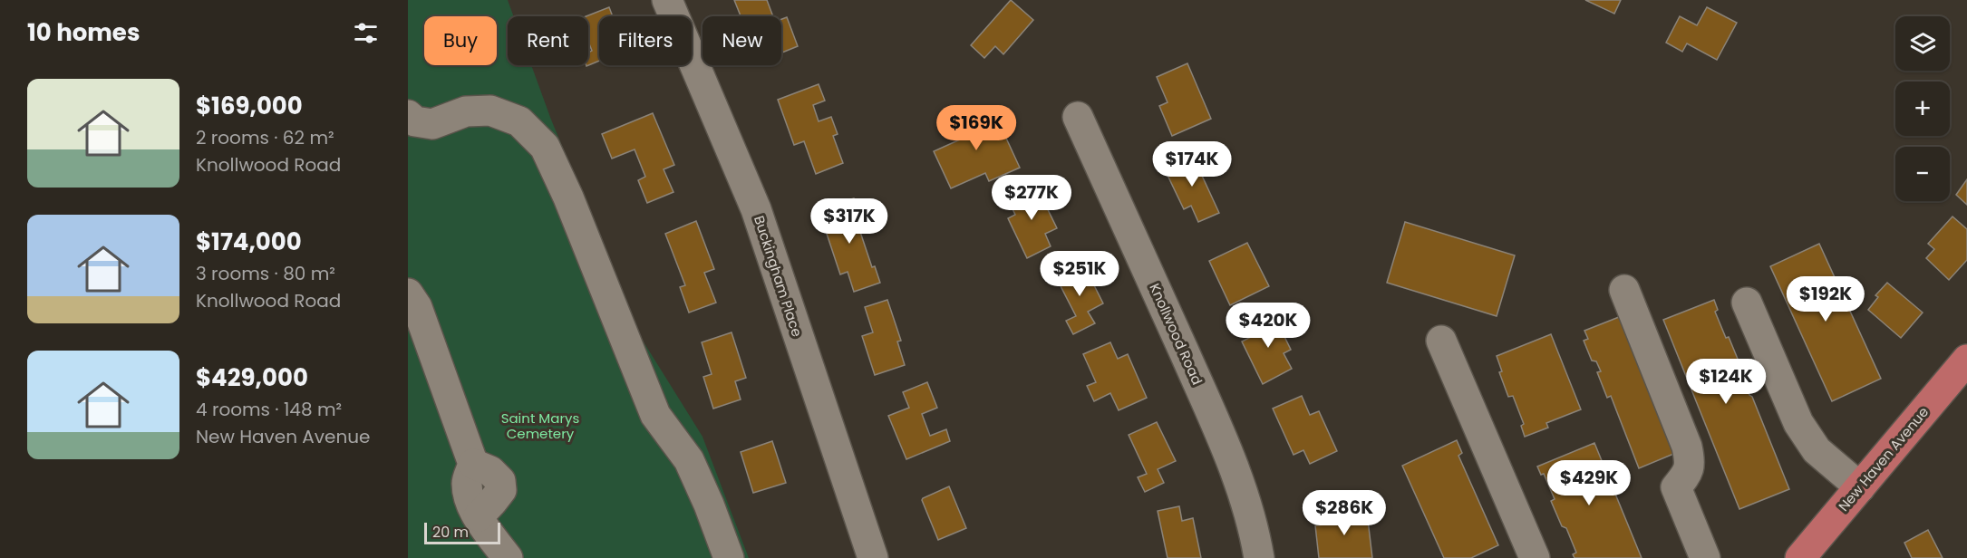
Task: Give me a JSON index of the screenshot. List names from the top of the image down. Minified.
{"streets":{"main road":["New Haven Avenue"],"street":["Buckingham Place","Knollwood Road"]},"parks":["Saint Marys Cemetery"],"scale_bar":"20 m","page":{"heading":"10 homes","map_buttons":["+","−"],"chip":["Buy","Rent","Filters","New"],"list":[{"name":"$169,000","note":"2 rooms · 62 m² · Knollwood Road"},{"name":"$174,000","note":"3 rooms · 80 m² · Knollwood Road"},{"name":"$429,000","note":"4 rooms · 148 m² · New Haven Avenue"}],"price":["$169K","$174K","$277K","$317K","$251K","$192K","$420K","$124K","$429K","$286K"],"scale":"20 m"}}
